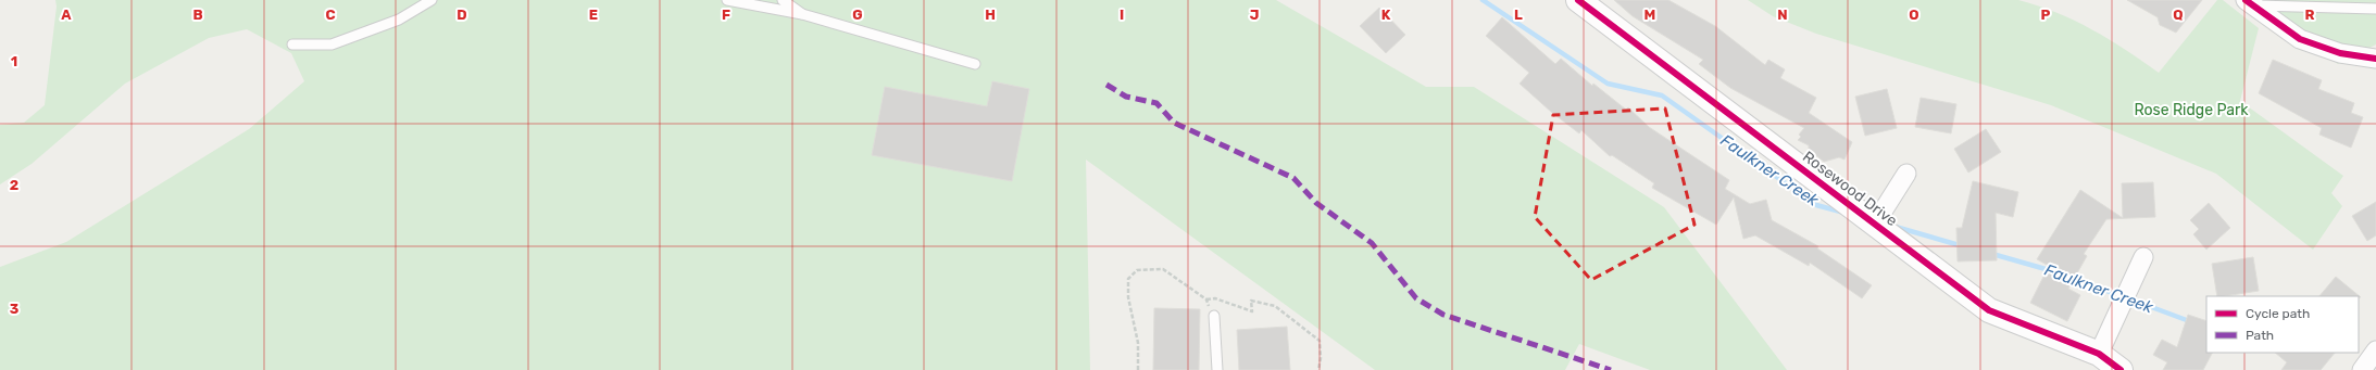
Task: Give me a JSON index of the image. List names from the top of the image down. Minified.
{"streets":{"street":["Rosewood Drive"]},"water":["Faulkner Creek"],"parks":["Rose Ridge Park"],"legend":["Cycle path","Path"],"grid":{"columns":["A","B","C","D","E","F","G","H","I","J","K","L","M","N","O","P","Q","R"],"rows":["1","2","3"]}}
